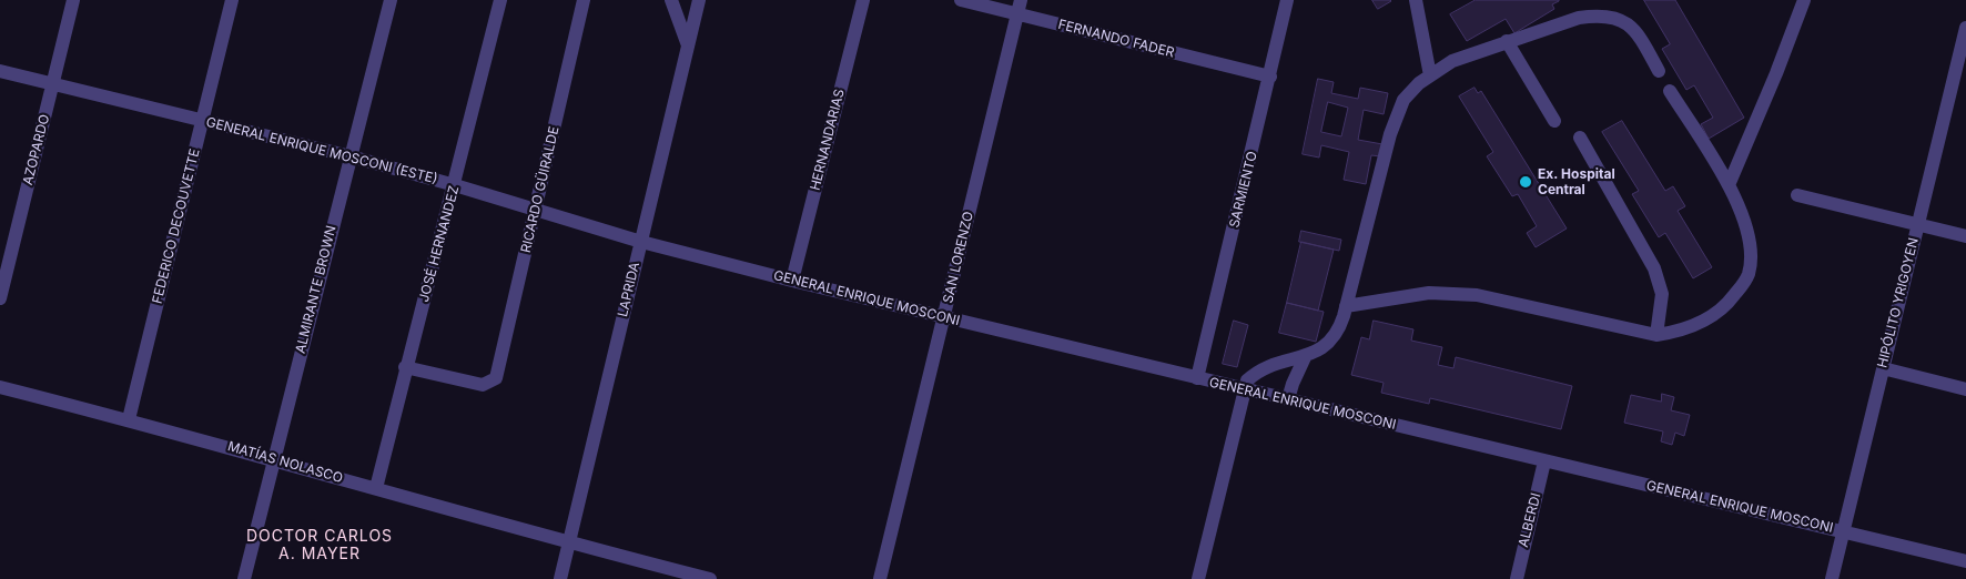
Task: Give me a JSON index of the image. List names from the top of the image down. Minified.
{"streets":{"street":["FERNANDO FADER","HERNANDARIAS","AZOPARDO","GENERAL ENRIQUE MOSCONI (ESTE)","RICARDO GÜIRALDE","SARMIENTO","FEDERICO DECOUVETTE","JOSÉ HERNANDEZ","SAN LORENZO","ALMIRANTE BROWN","LAPRIDA","GENERAL ENRIQUE MOSCONI","HIPÓLITO YRIGOYEN","MATÍAS NOLASCO","ALBERDI"]},"crossings":[["FERNANDO FADER","SARMIENTO"],["FERNANDO FADER","SAN LORENZO"],["HERNANDARIAS","GENERAL ENRIQUE MOSCONI"],["AZOPARDO","GENERAL ENRIQUE MOSCONI (ESTE)"],["GENERAL ENRIQUE MOSCONI (ESTE)","RICARDO GÜIRALDE"],["GENERAL ENRIQUE MOSCONI (ESTE)","FEDERICO DECOUVETTE"],["GENERAL ENRIQUE MOSCONI (ESTE)","JOSÉ HERNANDEZ"],["GENERAL ENRIQUE MOSCONI (ESTE)","ALMIRANTE BROWN"],["GENERAL ENRIQUE MOSCONI (ESTE)","LAPRIDA"],["GENERAL ENRIQUE MOSCONI (ESTE)","GENERAL ENRIQUE MOSCONI"],["RICARDO GÜIRALDE","JOSÉ HERNANDEZ"],["SARMIENTO","GENERAL ENRIQUE MOSCONI"],["FEDERICO DECOUVETTE","MATÍAS NOLASCO"],["JOSÉ HERNANDEZ","MATÍAS NOLASCO"],["SAN LORENZO","GENERAL ENRIQUE MOSCONI"],["ALMIRANTE BROWN","MATÍAS NOLASCO"],["LAPRIDA","GENERAL ENRIQUE MOSCONI"],["LAPRIDA","MATÍAS NOLASCO"],["GENERAL ENRIQUE MOSCONI","HIPÓLITO YRIGOYEN"],["GENERAL ENRIQUE MOSCONI","ALBERDI"]],"districts":["DOCTOR CARLOS A. MAYER"],"places":["Ex. Hospital Central"]}
